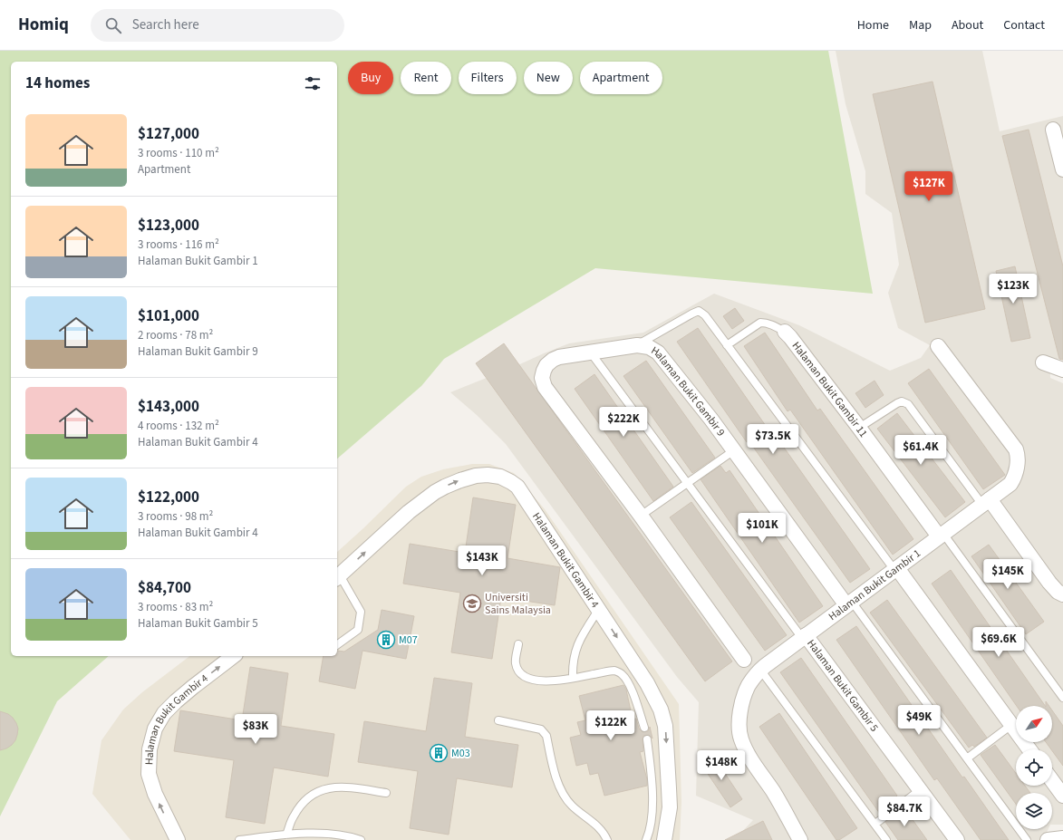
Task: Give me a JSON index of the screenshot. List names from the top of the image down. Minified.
{"streets":{"street":["Halaman Bukit Gambir 11","Halaman Bukit Gambir 9","Halaman Bukit Gambir 4","Halaman Bukit Gambir 1","Halaman Bukit Gambir 5"]},"crossings":[["Halaman Bukit Gambir 11","Halaman Bukit Gambir 1"],["Halaman Bukit Gambir 9","Halaman Bukit Gambir 1"],["Halaman Bukit Gambir 1","Halaman Bukit Gambir 5"]],"places":{"school or university":["Universiti Sains Malaysia"],"building":["M07","M03"]},"north":"top right","page":{"header":"Homiq","search":"Search here","nav":["Home","Map","About","Contact"],"chip":["Buy","Rent","Filters","New","Apartment"],"heading":"14 homes","list":[{"name":"$127,000","note":"3 rooms · 110 m² · Apartment"},{"name":"$123,000","note":"3 rooms · 116 m² · Halaman Bukit Gambir 1"},{"name":"$101,000","note":"2 rooms · 78 m² · Halaman Bukit Gambir 9"},{"name":"$143,000","note":"4 rooms · 132 m² · Halaman Bukit Gambir 4"},{"name":"$122,000","note":"3 rooms · 98 m² · Halaman Bukit Gambir 4"},{"name":"$84,700","note":"3 rooms · 83 m² · Halaman Bukit Gambir 5"}],"price":["$127K","$123K","$222K","$73.5K","$61.4K","$101K","$143K","$145K","$69.6K","$49K","$122K","$83K","$148K","$84.7K"]}}
